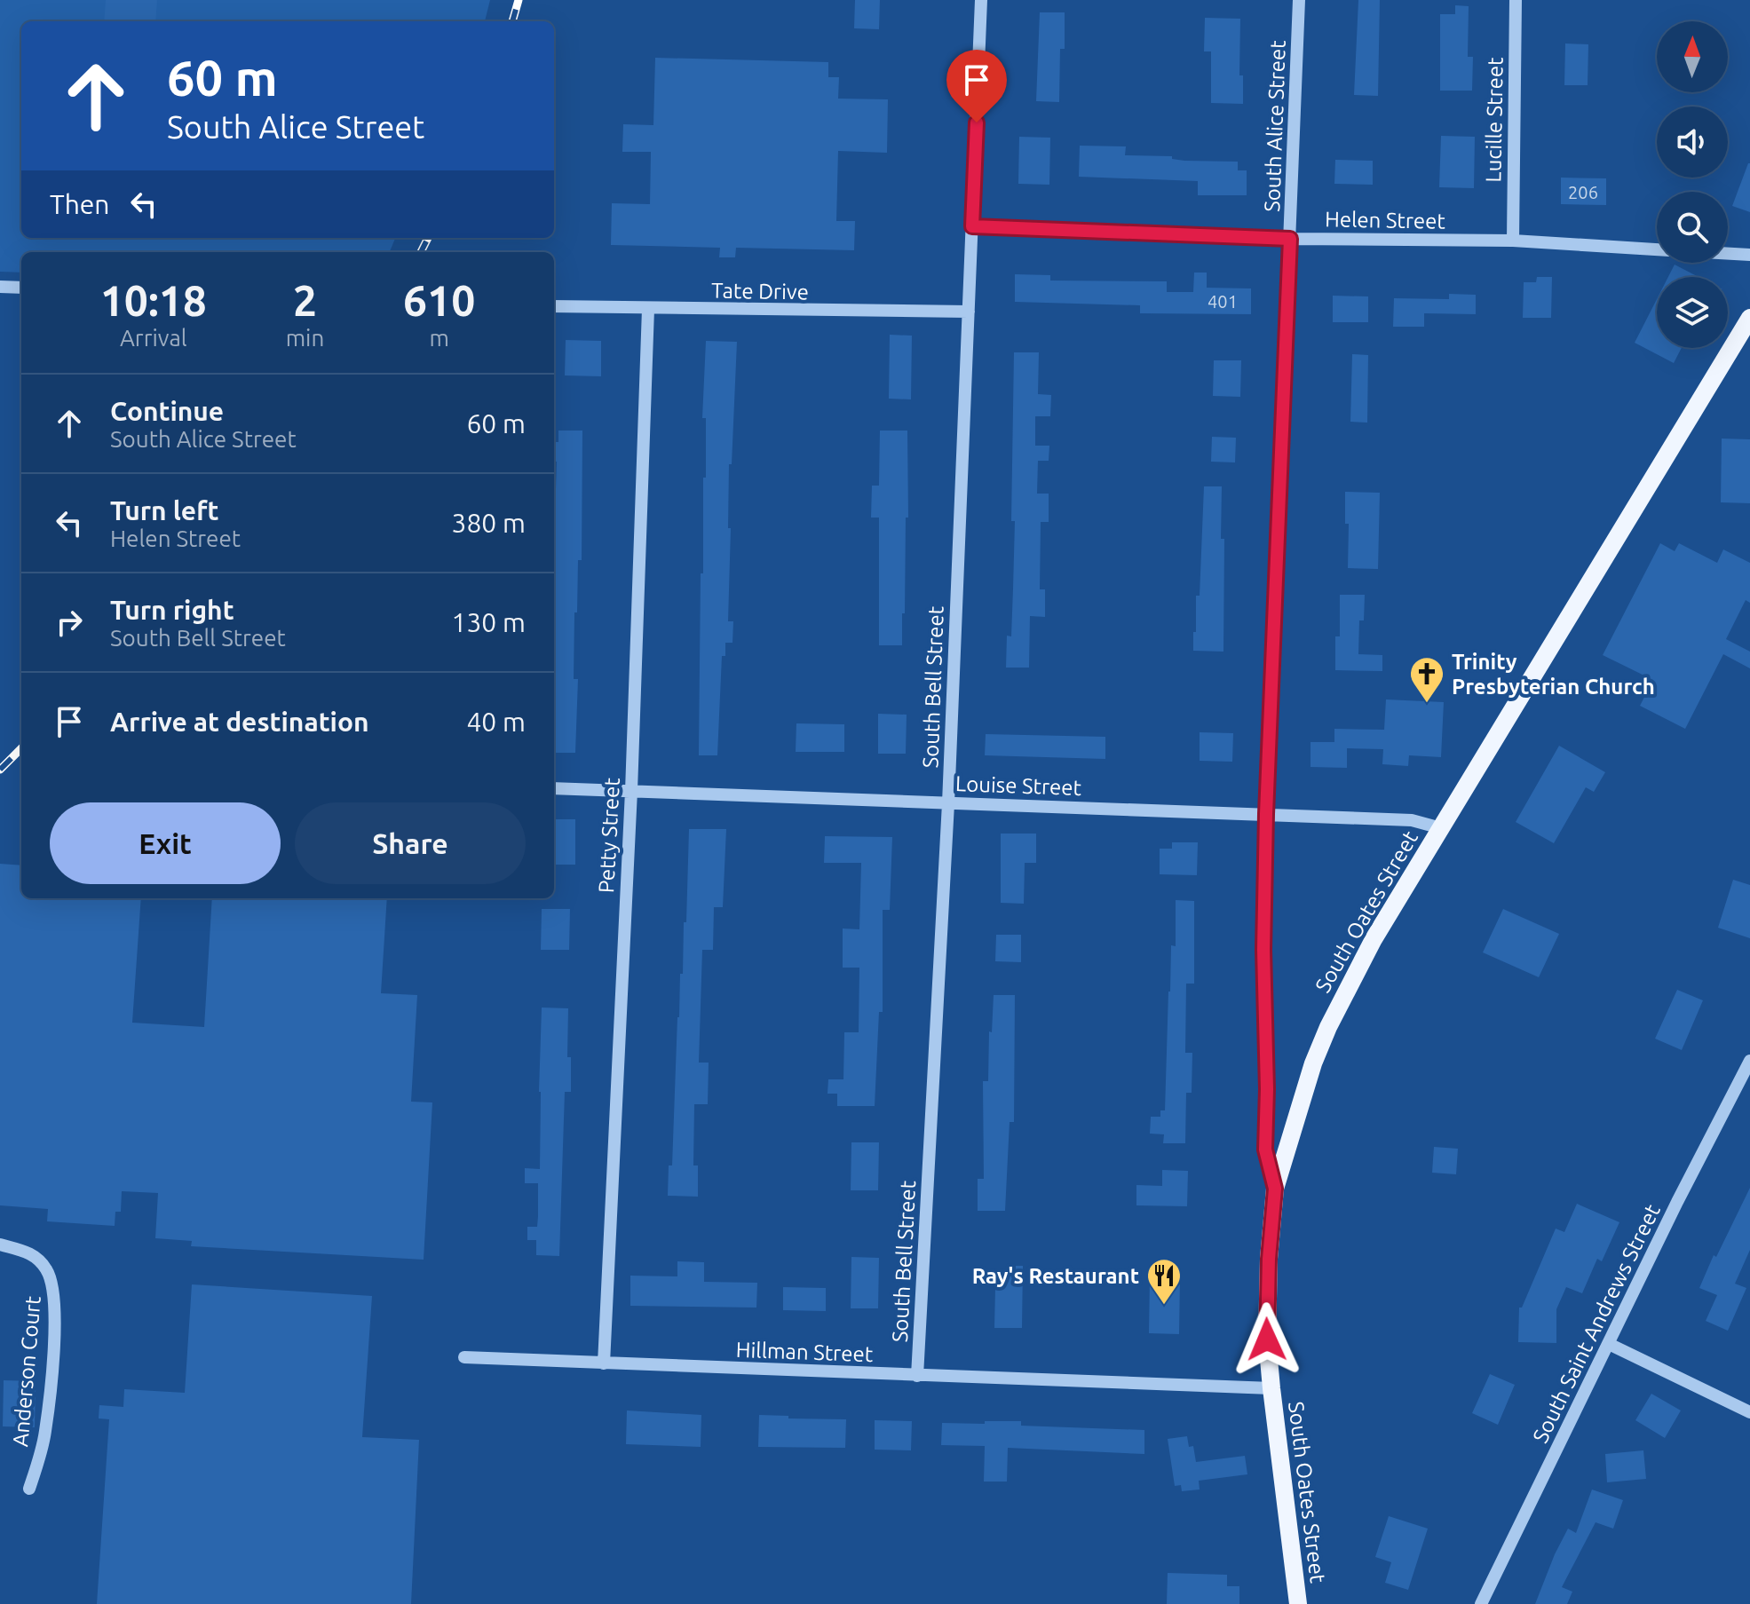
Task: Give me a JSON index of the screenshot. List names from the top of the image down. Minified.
{"streets":{"main road":["South Oates Street"],"street":["Lucille Street","South Alice Street","Helen Street","Tate Drive","South Bell Street","Louise Street","Petty Street","South Saint Andrews Street","Hillman Street","Anderson Court"]},"crossings":[["Lucille Street","Helen Street"],["South Alice Street","Helen Street"],["South Alice Street","Louise Street"],["South Alice Street","South Oates Street"],["Helen Street","South Bell Street"],["Tate Drive","South Bell Street"],["Tate Drive","Petty Street"],["South Bell Street","Louise Street"],["South Bell Street","Hillman Street"],["Louise Street","Petty Street"],["Louise Street","South Oates Street"],["Petty Street","Hillman Street"],["South Oates Street","Hillman Street"]],"places":{"church":["Trinity Presbyterian Church"],"restaurant":["Ray's Restaurant"]},"house_numbers":["206","401"],"north":"top","page":{"turn":["60 m","South Alice Street"],"then":"Then","eta":["10:18","Arrival","2","min","610","m"],"list":[{"name":"Continue","note":"South Alice Street","value":"60 m"},{"name":"Turn left","note":"Helen Street","value":"380 m"},{"name":"Turn right","note":"South Bell Street","value":"130 m"},{"name":"Arrive at destination","value":"40 m"}],"buttons":["Exit","Share"]}}
